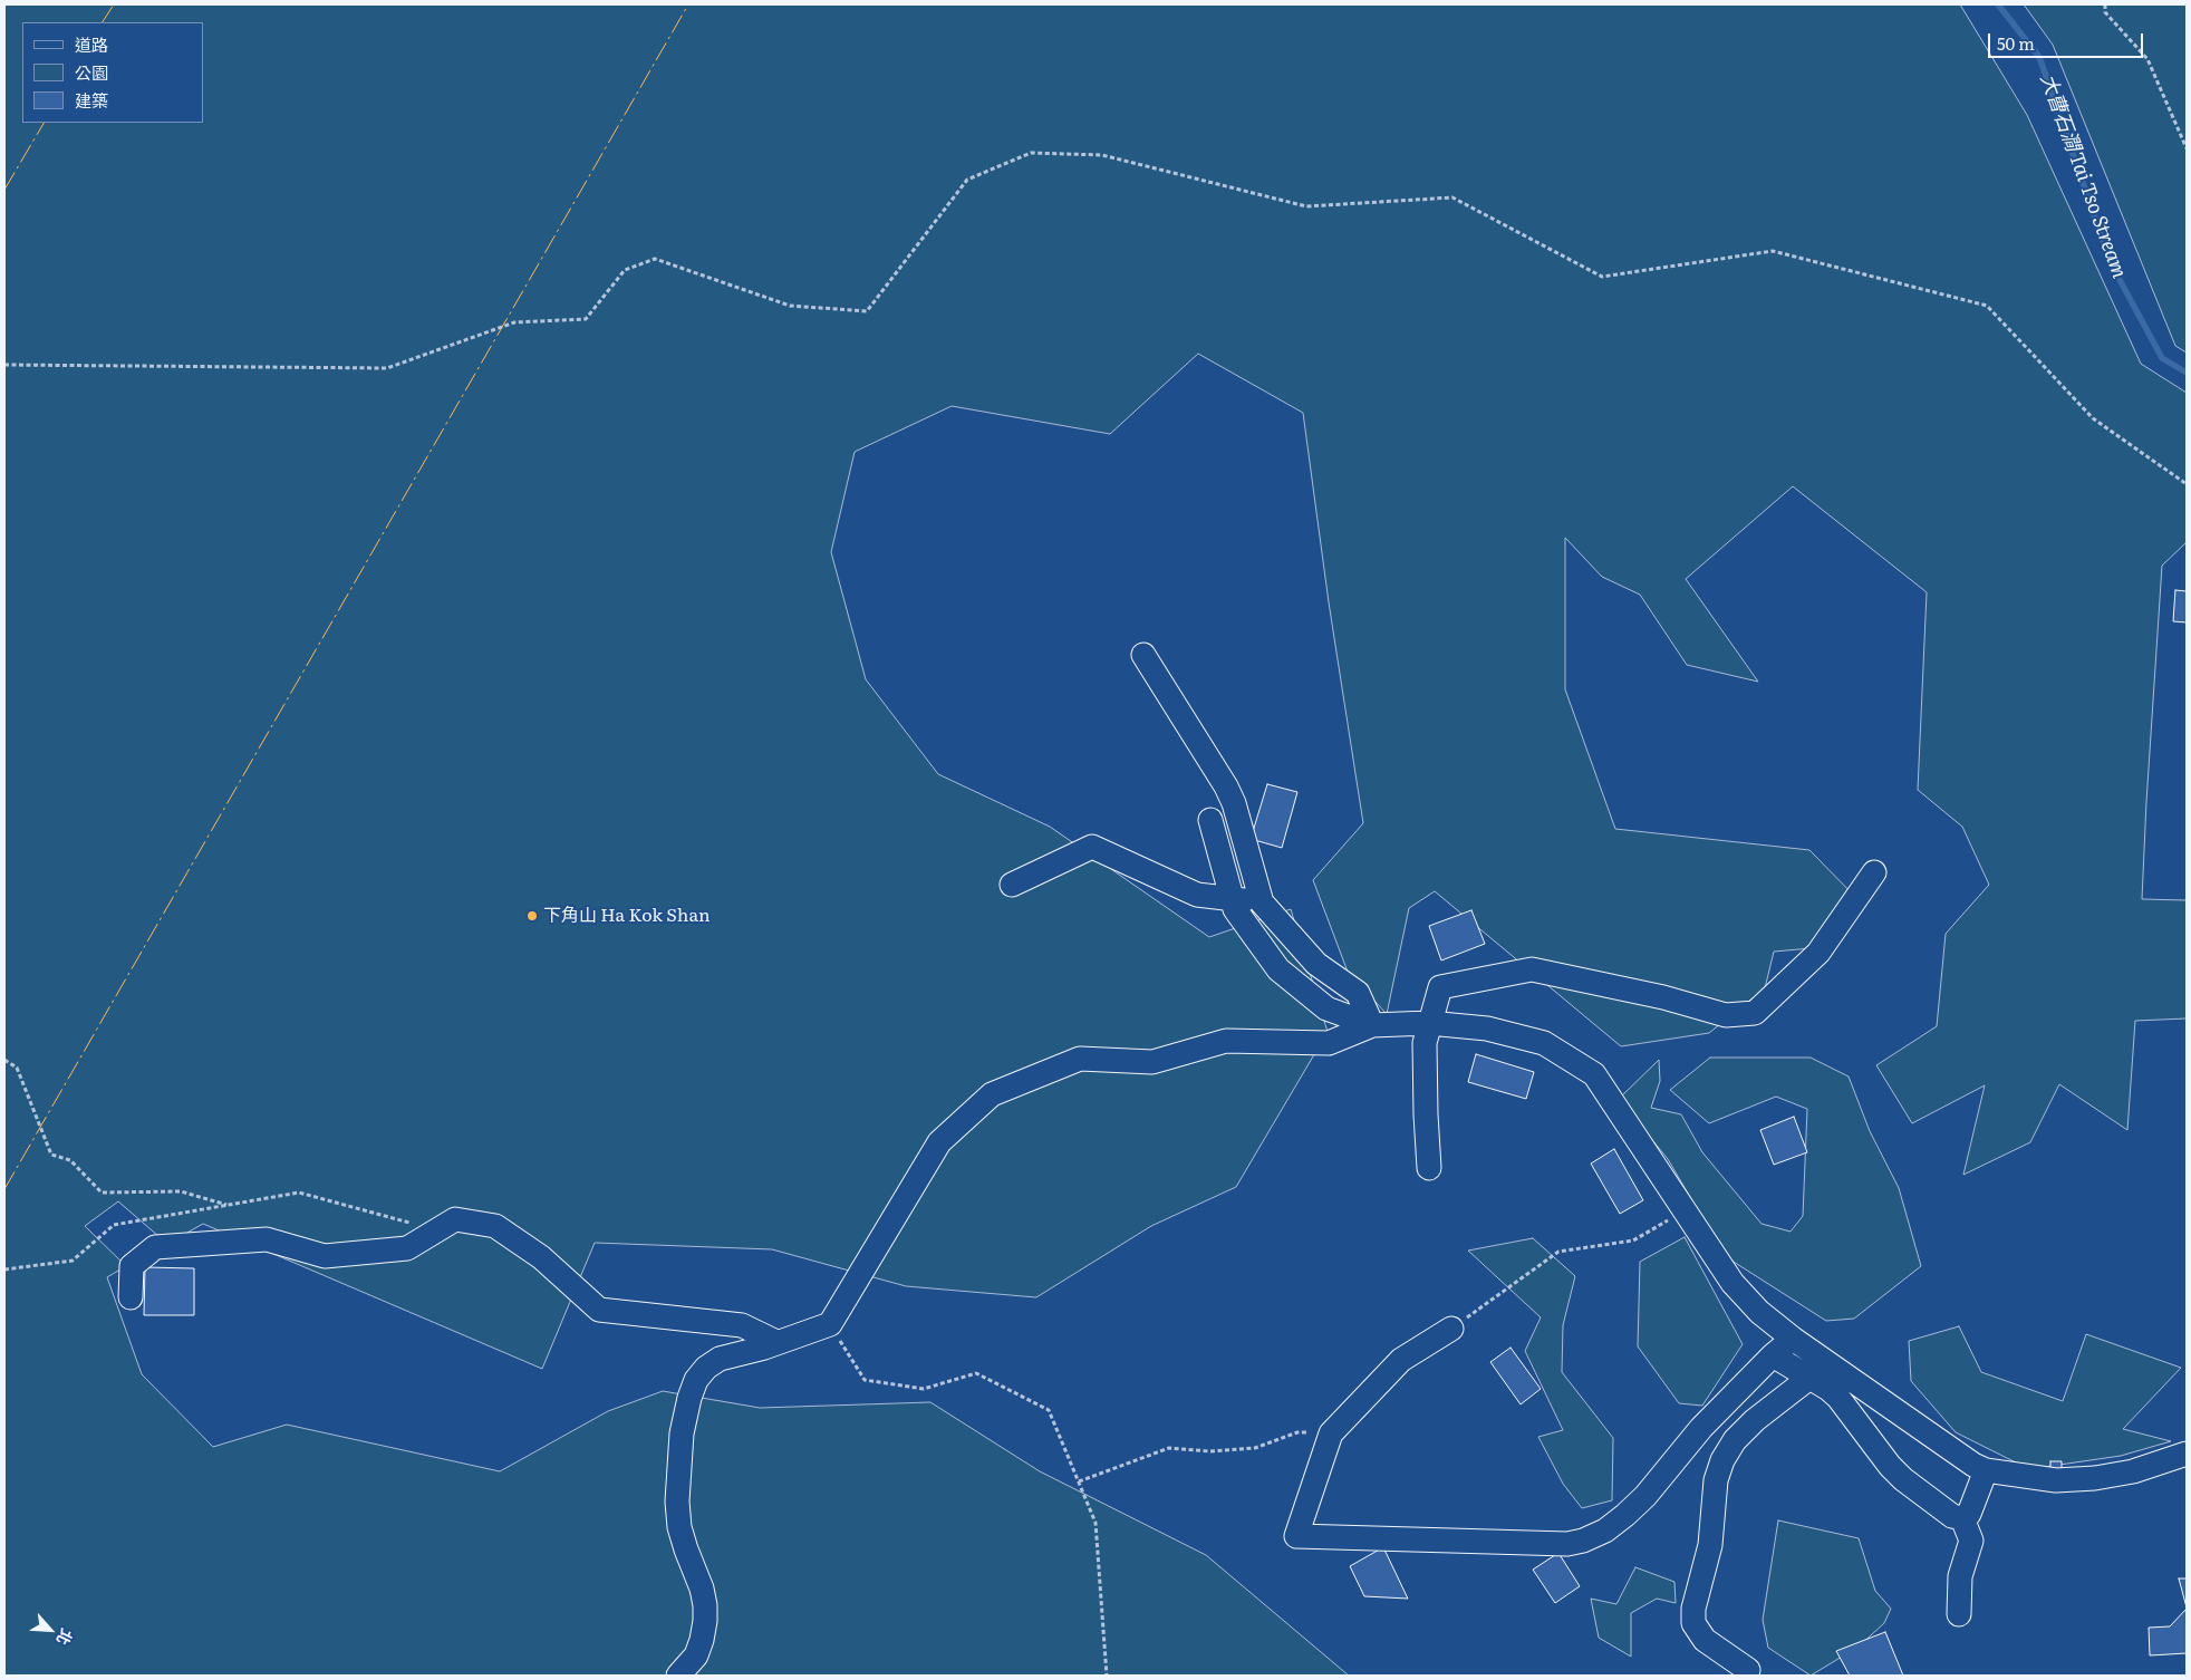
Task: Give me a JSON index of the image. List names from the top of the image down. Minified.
{"water":["大曹石澗 Tai Tso Stream"],"places":["下角山 Ha Kok Shan"],"legend":["道路","公園","建築"],"scale_bar":"50 m","north":"bottom right"}
